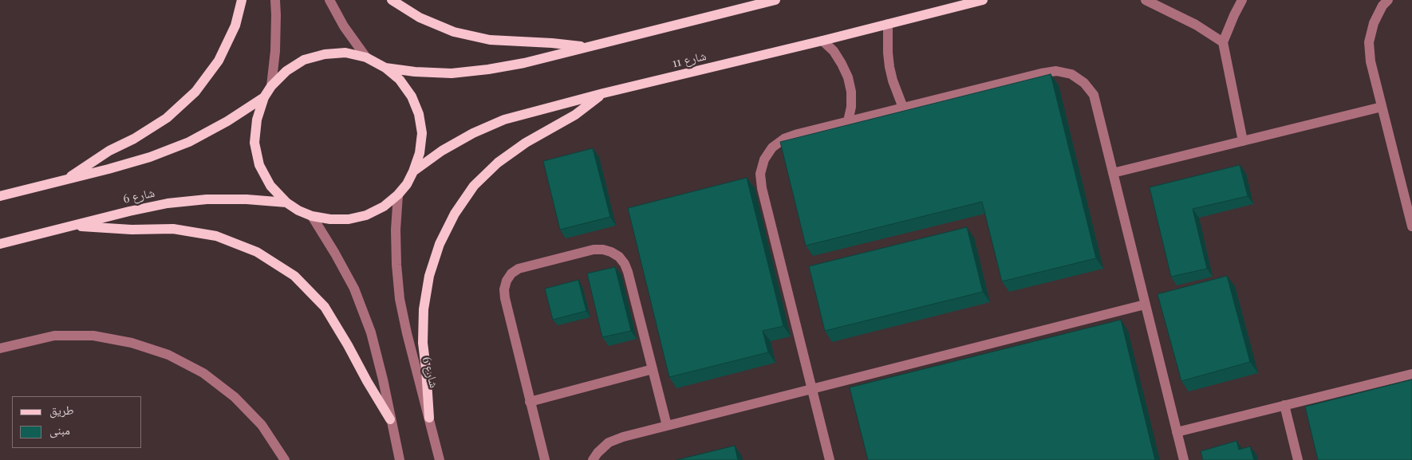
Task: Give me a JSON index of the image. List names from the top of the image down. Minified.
{"streets":{"main road":["شارع 11","شارع 6"]},"legend":["طريق","مبنى"]}
